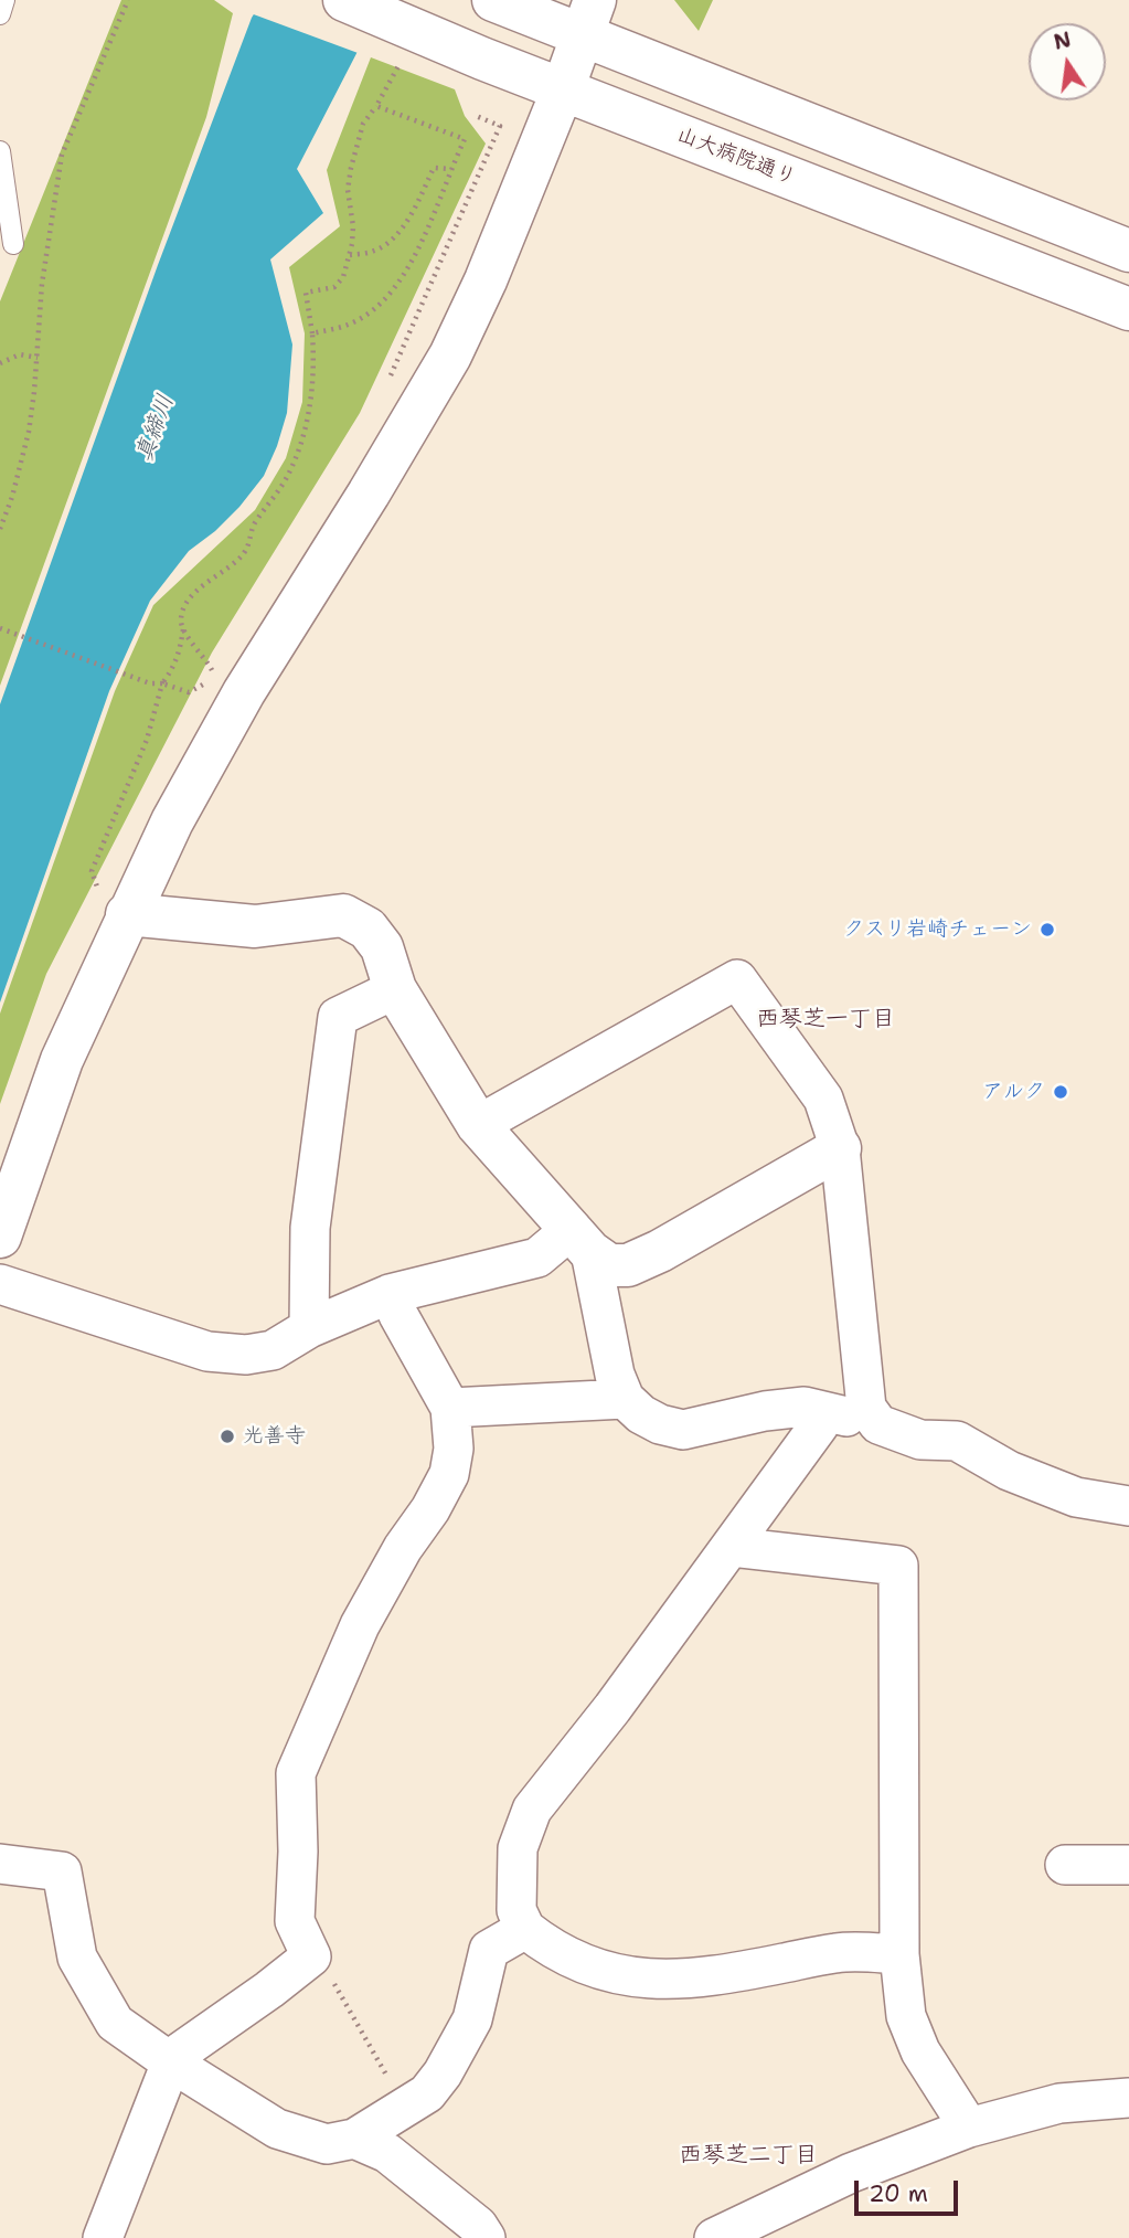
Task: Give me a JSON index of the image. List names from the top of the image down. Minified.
{"streets":{"street":["山大病院通り"]},"districts":["西琴芝一丁目","西琴芝二丁目"],"water":["真締川"],"places":["クスリ岩崎チェーン","アルク","光善寺"],"scale_bar":"20 m","north":"top"}
